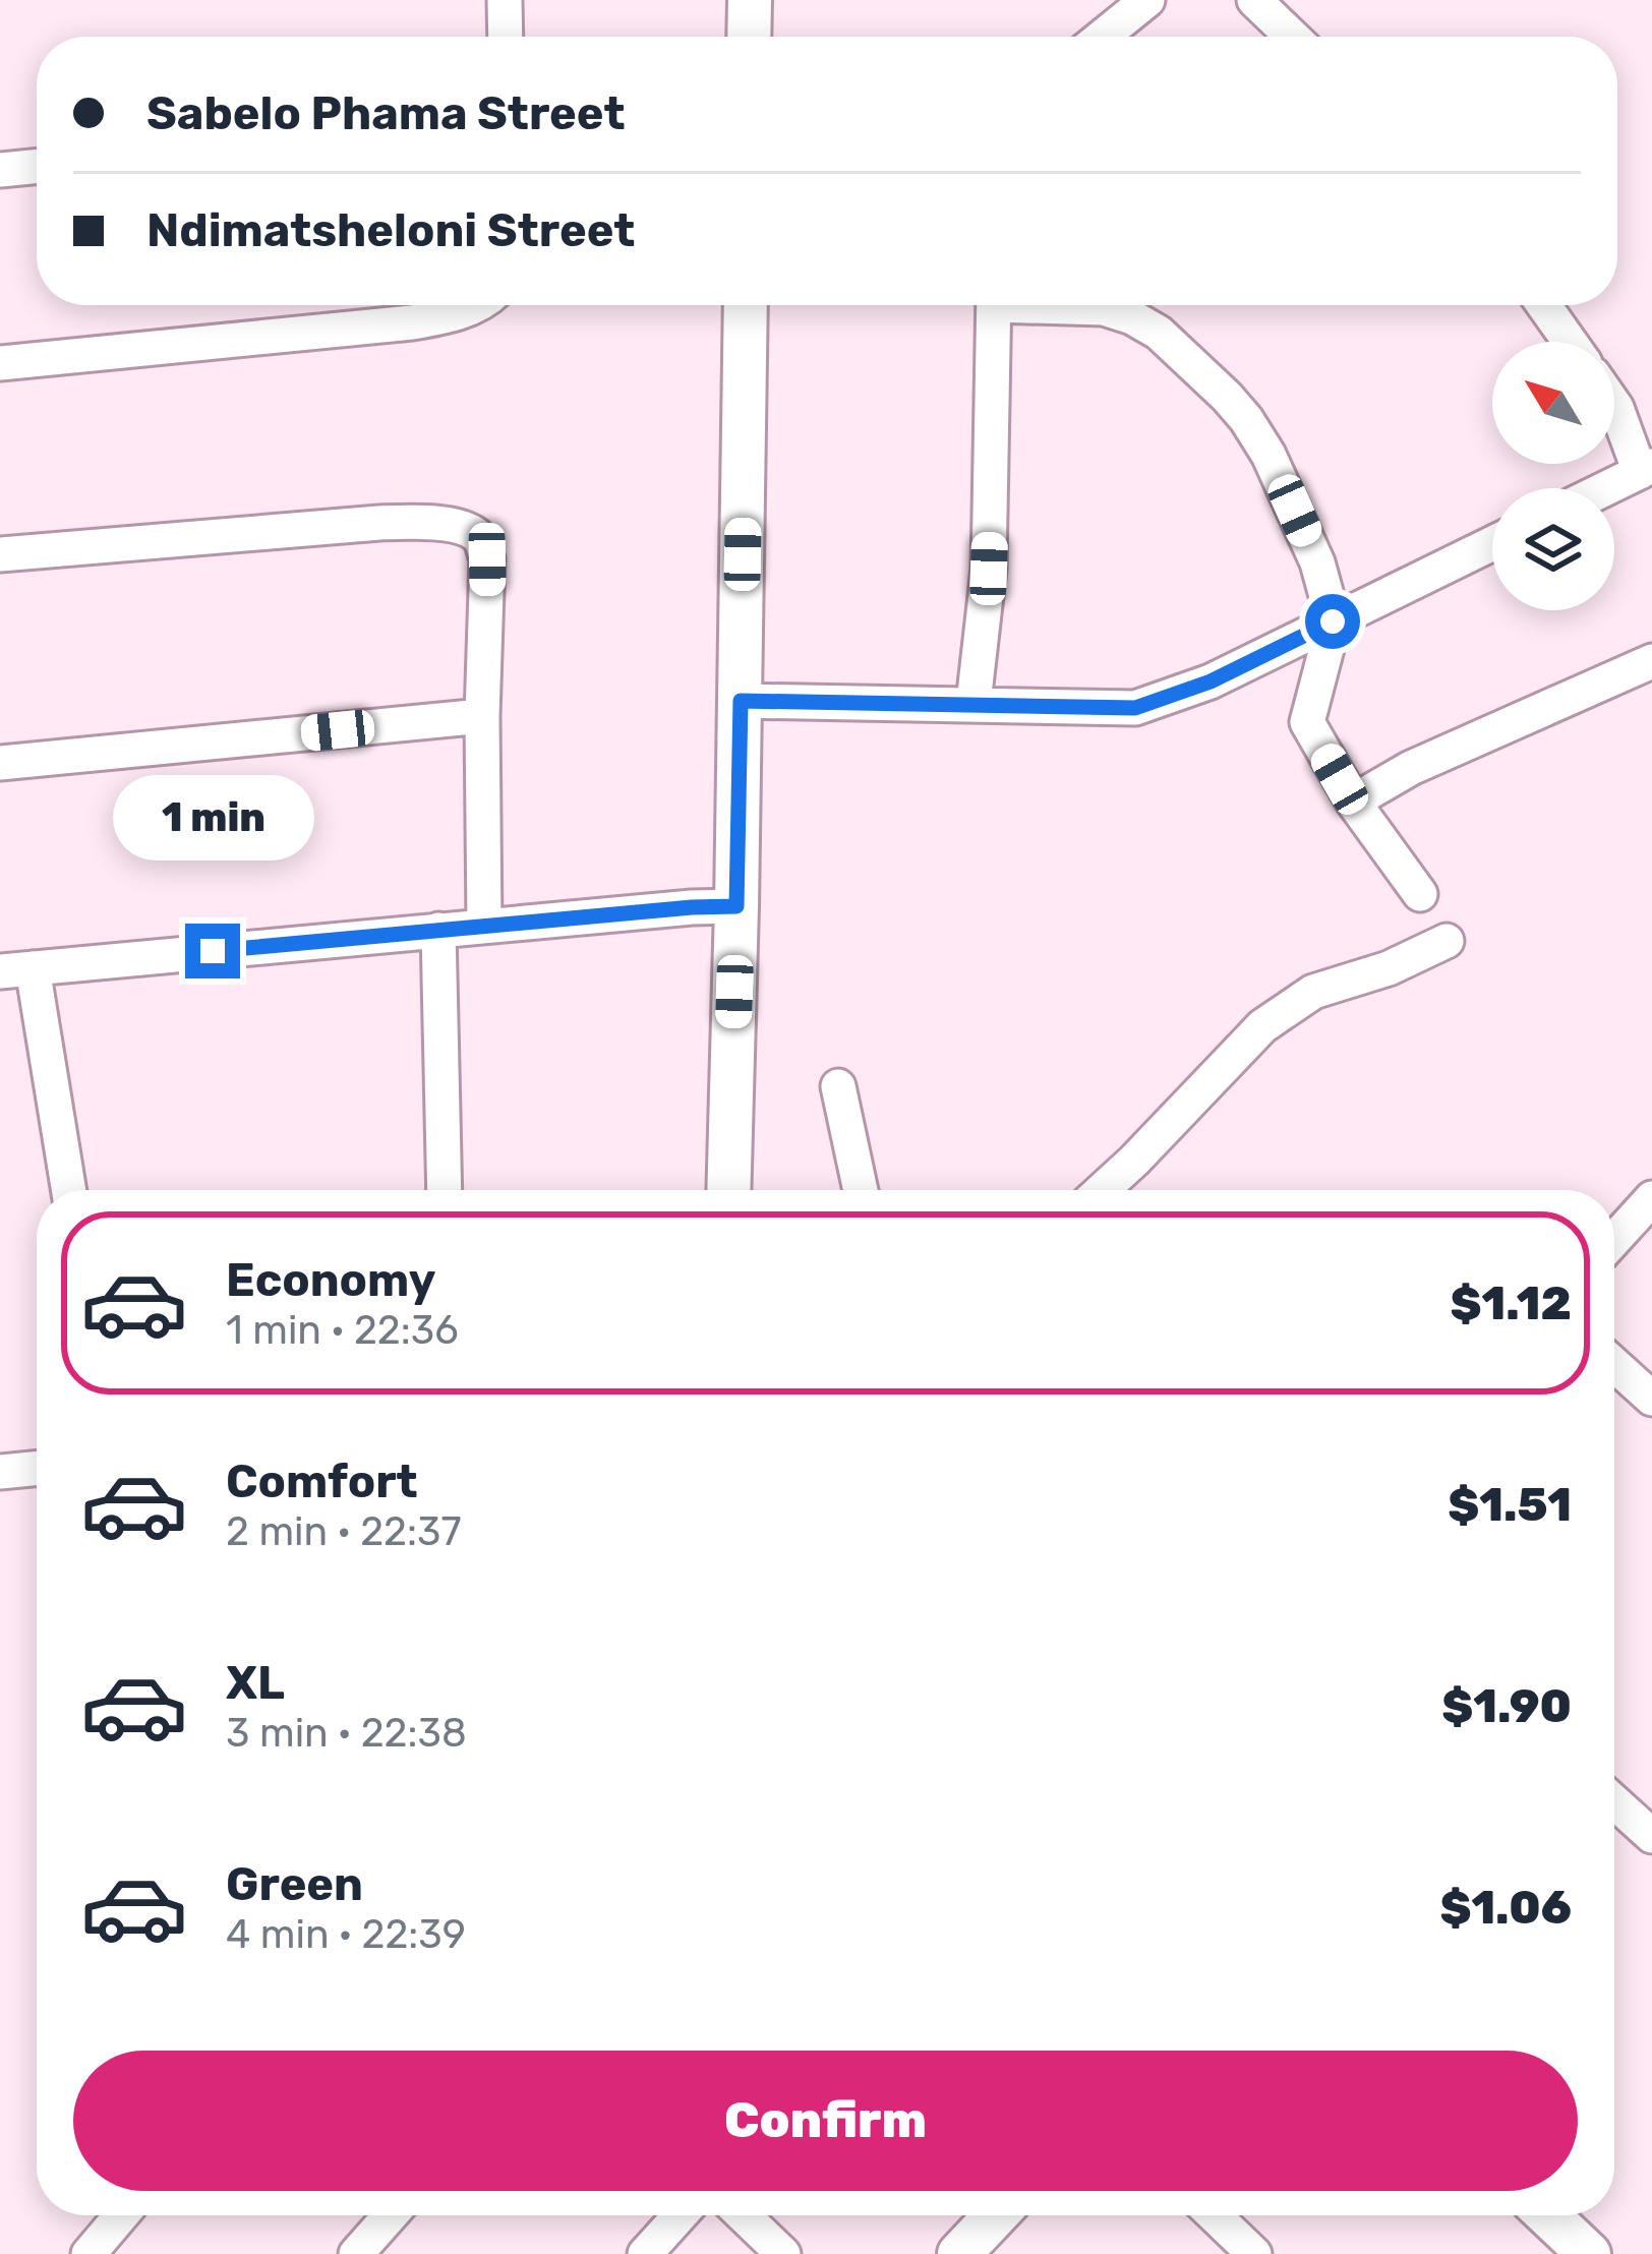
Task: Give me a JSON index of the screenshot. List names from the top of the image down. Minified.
{"north":"top left","page":{"banner":["Sabelo Phama Street","Ndimatsheloni Street"],"bubble":"1 min","list":[{"name":"Economy","note":"1 min · 22:36","value":"$1.12"},{"name":"Comfort","note":"2 min · 22:37","value":"$1.51"},{"name":"XL","note":"3 min · 22:38","value":"$1.90"},{"name":"Green","note":"4 min · 22:39","value":"$1.06"}],"buttons":"Confirm"}}
